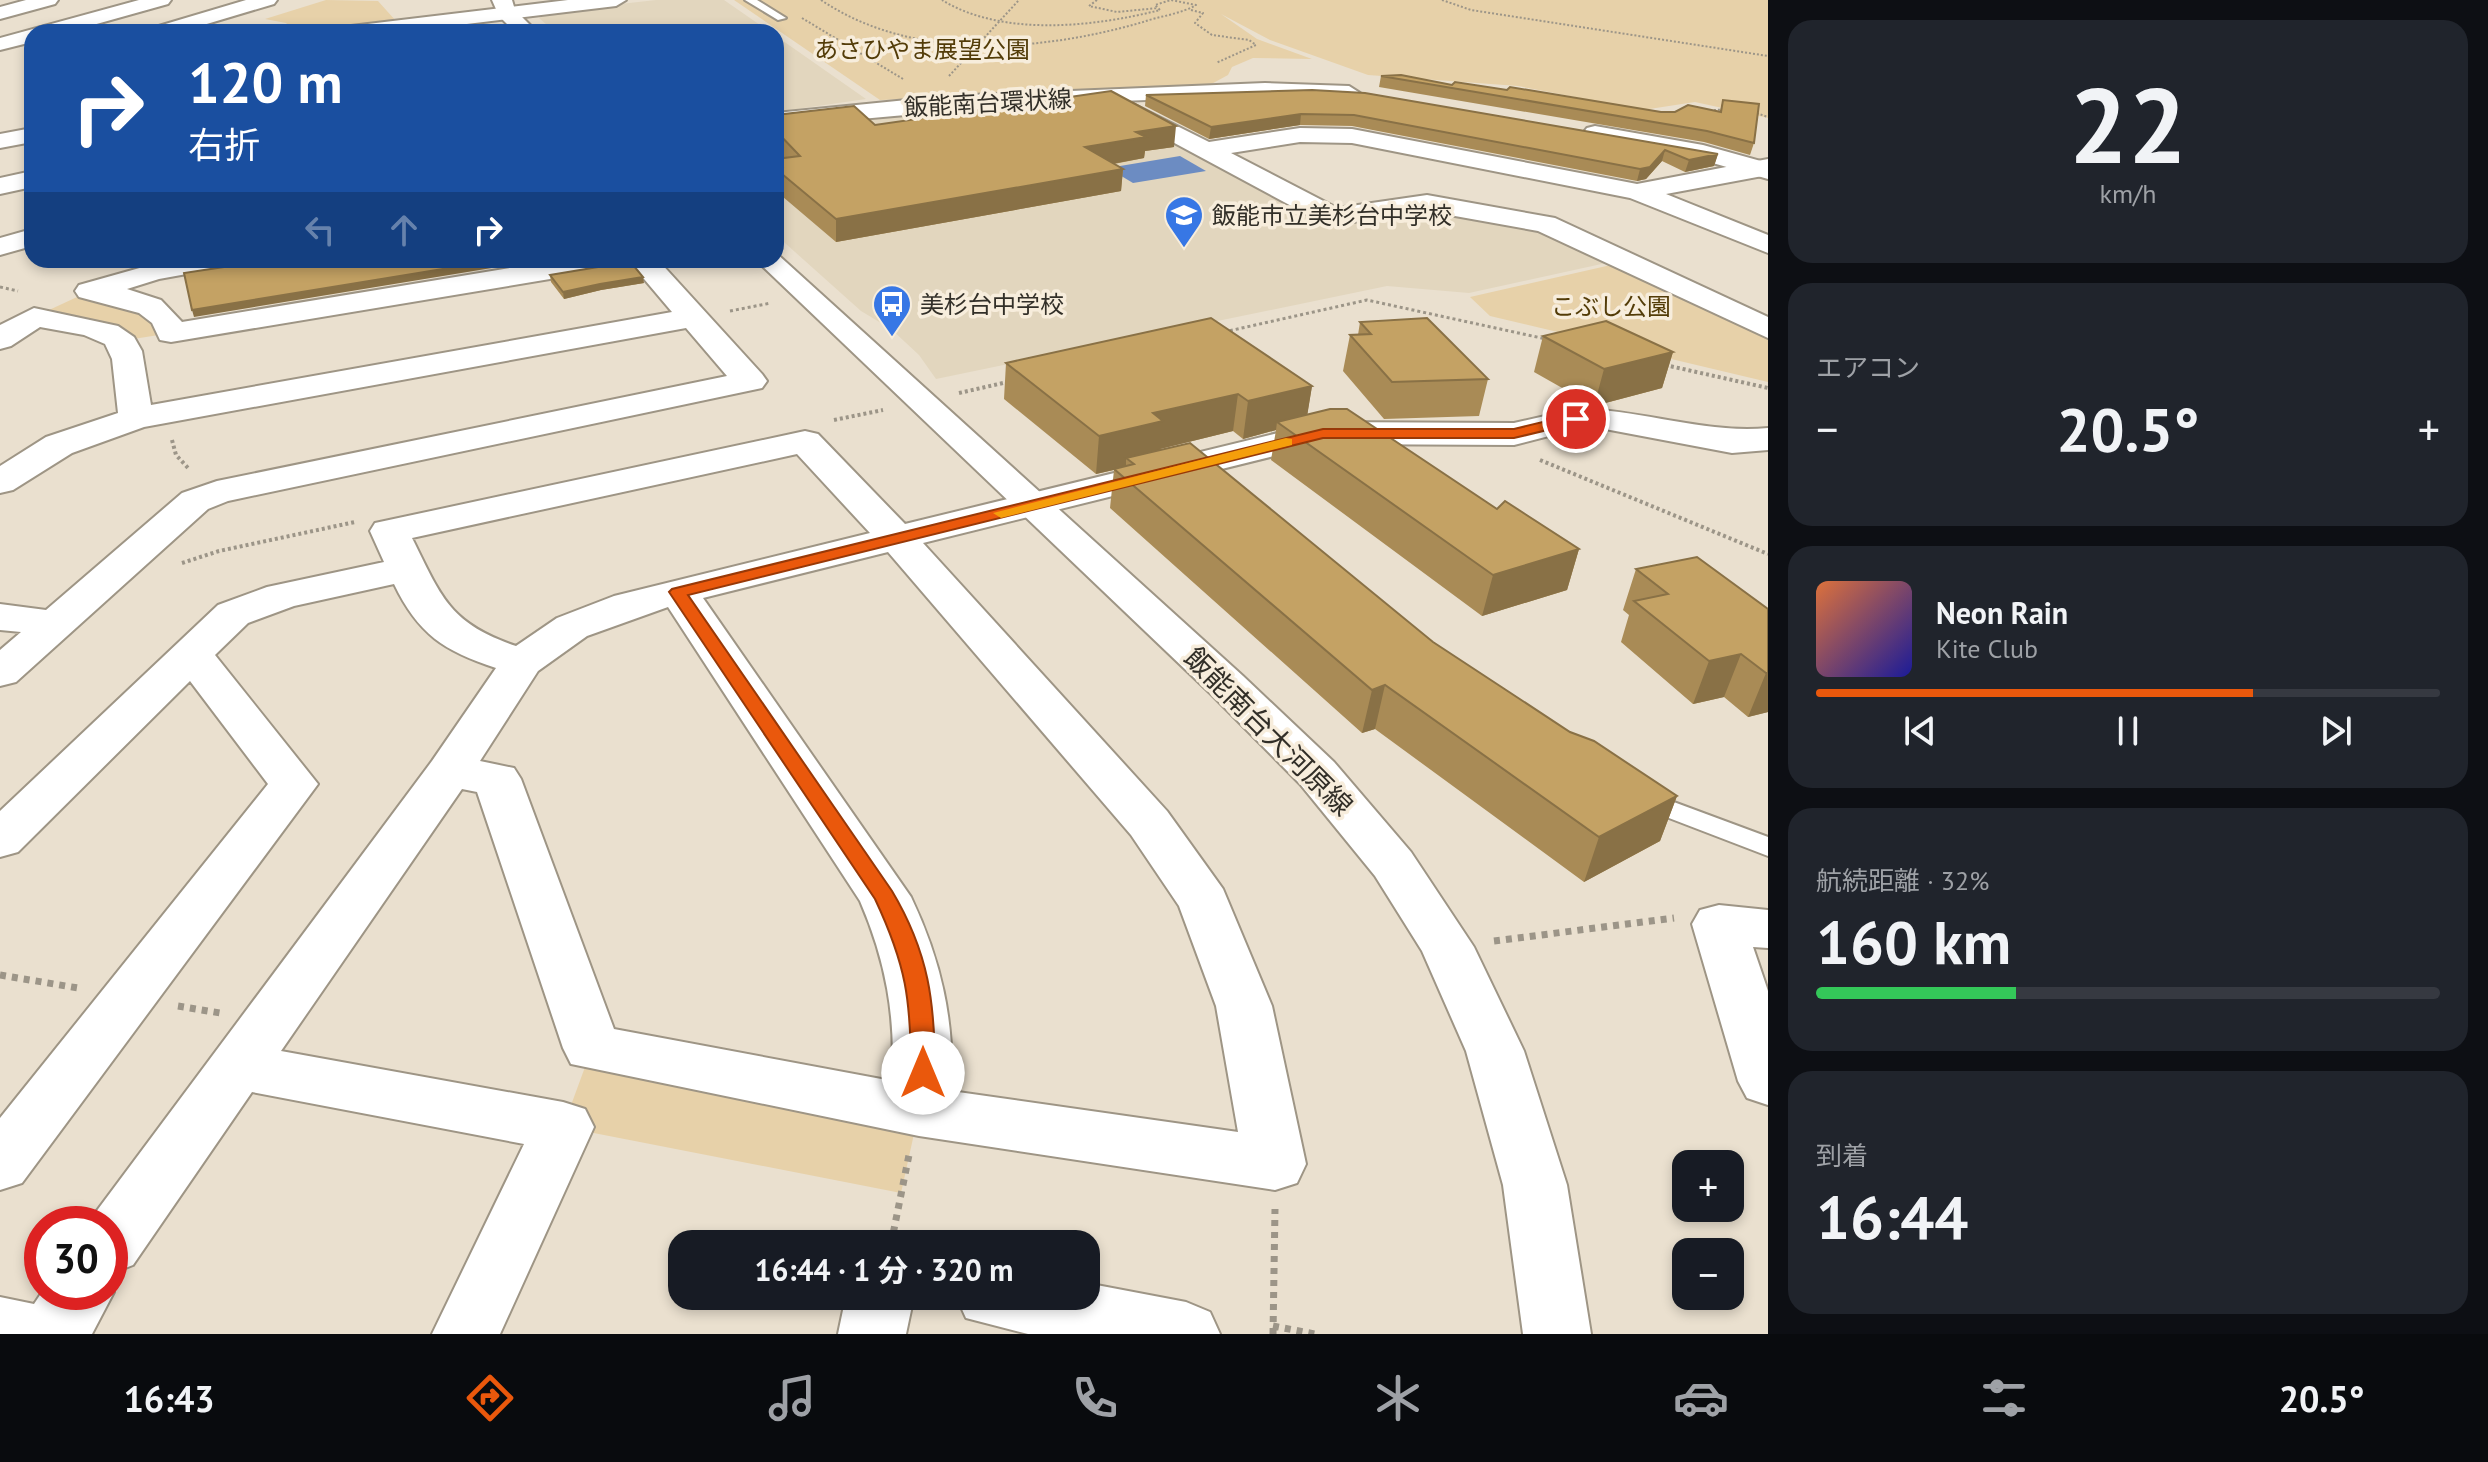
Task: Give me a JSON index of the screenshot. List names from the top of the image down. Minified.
{"streets":{"street":["飯能南台環状線","飯能南台大河原線"]},"parks":["あさひやま展望公園","こぶし公園"],"places":{"school or university":["飯能市立美杉台中学校"],"bus stop":["美杉台中学校"]},"page":{"tile":[["22","km/h"],"エアコン",["航続距離 · 32%","160 km"],["到着","16:44"]],"turn":["120 m","右折"],"heat":["−","20.5°","+"],"song":["Neon Rain","Kite Club"],"map_buttons":["+","−"],"limit":"30","trip":"16:44 · 1 分 · 320 m","tabs":["16:43","20.5°"]}}
